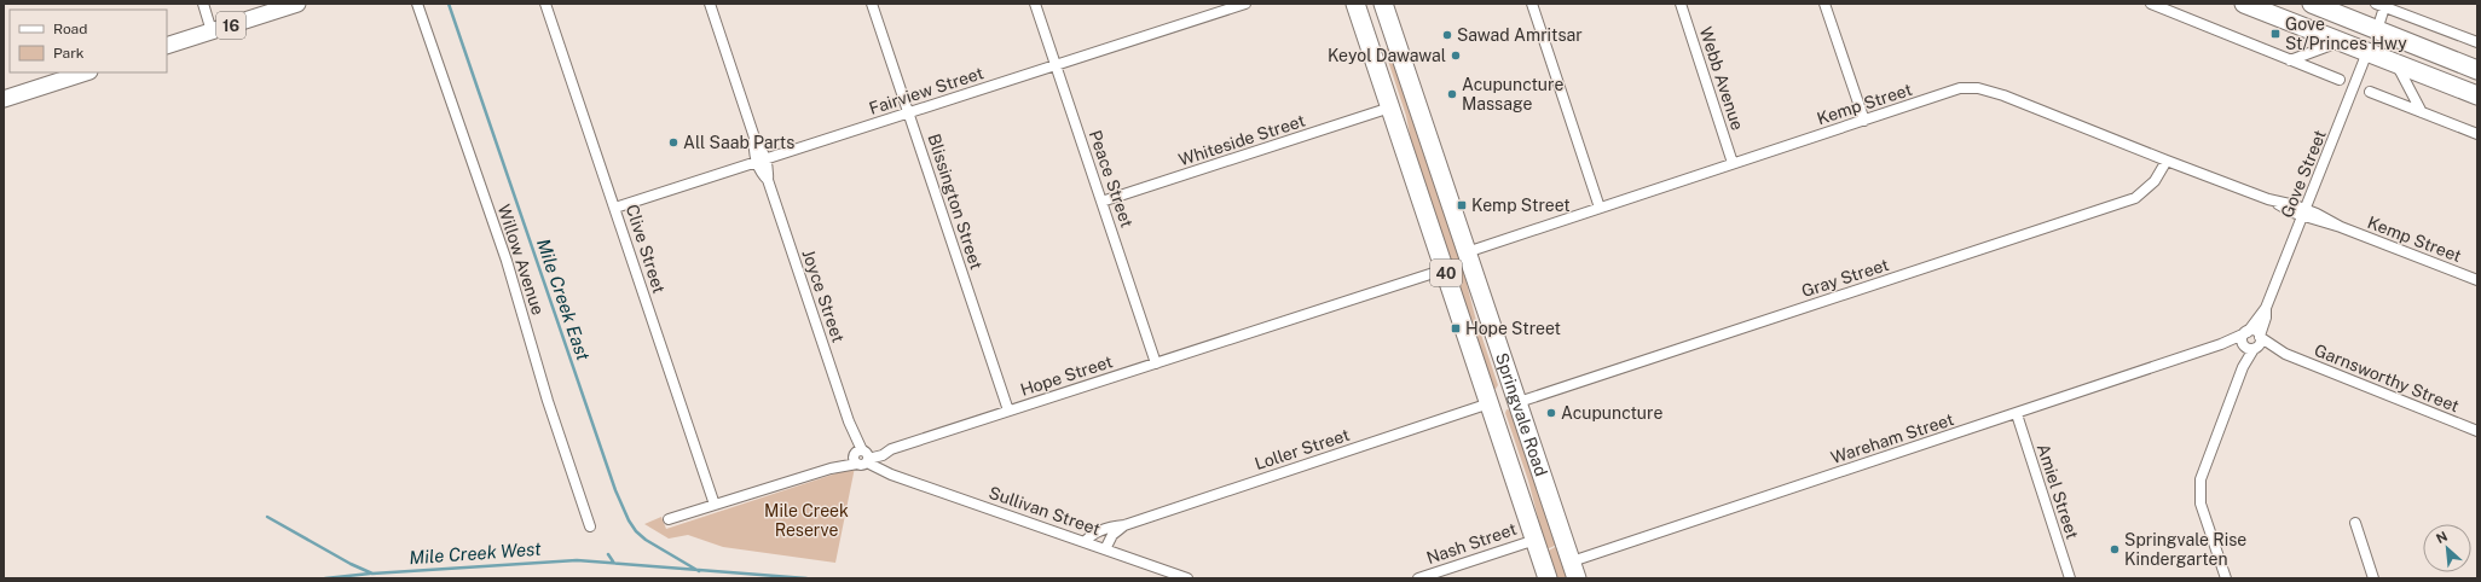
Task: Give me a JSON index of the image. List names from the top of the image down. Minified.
{"streets":{"highway":["40","Springvale Road"],"main road":["16"],"street":["Webb Avenue","Fairview Street","Kemp Street","Whiteside Street","Gove Street","Peace Street","Blissington Street","Clive Street","Willow Avenue","Gray Street","Joyce Street","Hope Street","Garnsworthy Street","Wareham Street","Loller Street","Amiel Street","Sullivan Street","Nash Street"]},"crossings":[["Webb Avenue","Kemp Street"],["Fairview Street","Peace Street"],["Fairview Street","Blissington Street"],["Fairview Street","Clive Street"],["Fairview Street","Joyce Street"],["Kemp Street","Gove Street"],["Kemp Street","Gray Street"],["Kemp Street","Springvale Road"],["Whiteside Street","Peace Street"],["Whiteside Street","Springvale Road"],["Gove Street","Garnsworthy Street"],["Gove Street","Wareham Street"],["Peace Street","Hope Street"],["Blissington Street","Hope Street"],["Clive Street","Hope Street"],["Gray Street","Springvale Road"],["Joyce Street","Hope Street"],["Joyce Street","Sullivan Street"],["Hope Street","Springvale Road"],["Hope Street","Sullivan Street"],["Garnsworthy Street","Wareham Street"],["Springvale Road","Wareham Street"],["Springvale Road","Loller Street"],["Springvale Road","Nash Street"],["Wareham Street","Amiel Street"],["Loller Street","Sullivan Street"]],"water":["Mile Creek East","Mile Creek West"],"parks":["Mile Creek Reserve"],"places":{"transit":["Gove St/Princes Hwy","Kemp Street","Hope Street"],"other":["Sawad Amritsar","Keyol Dawawal","Acupuncture Massage","All Saab Parts","Acupuncture","Springvale Rise Kindergarten"]},"legend":["Road","Park"],"north":"top left"}
